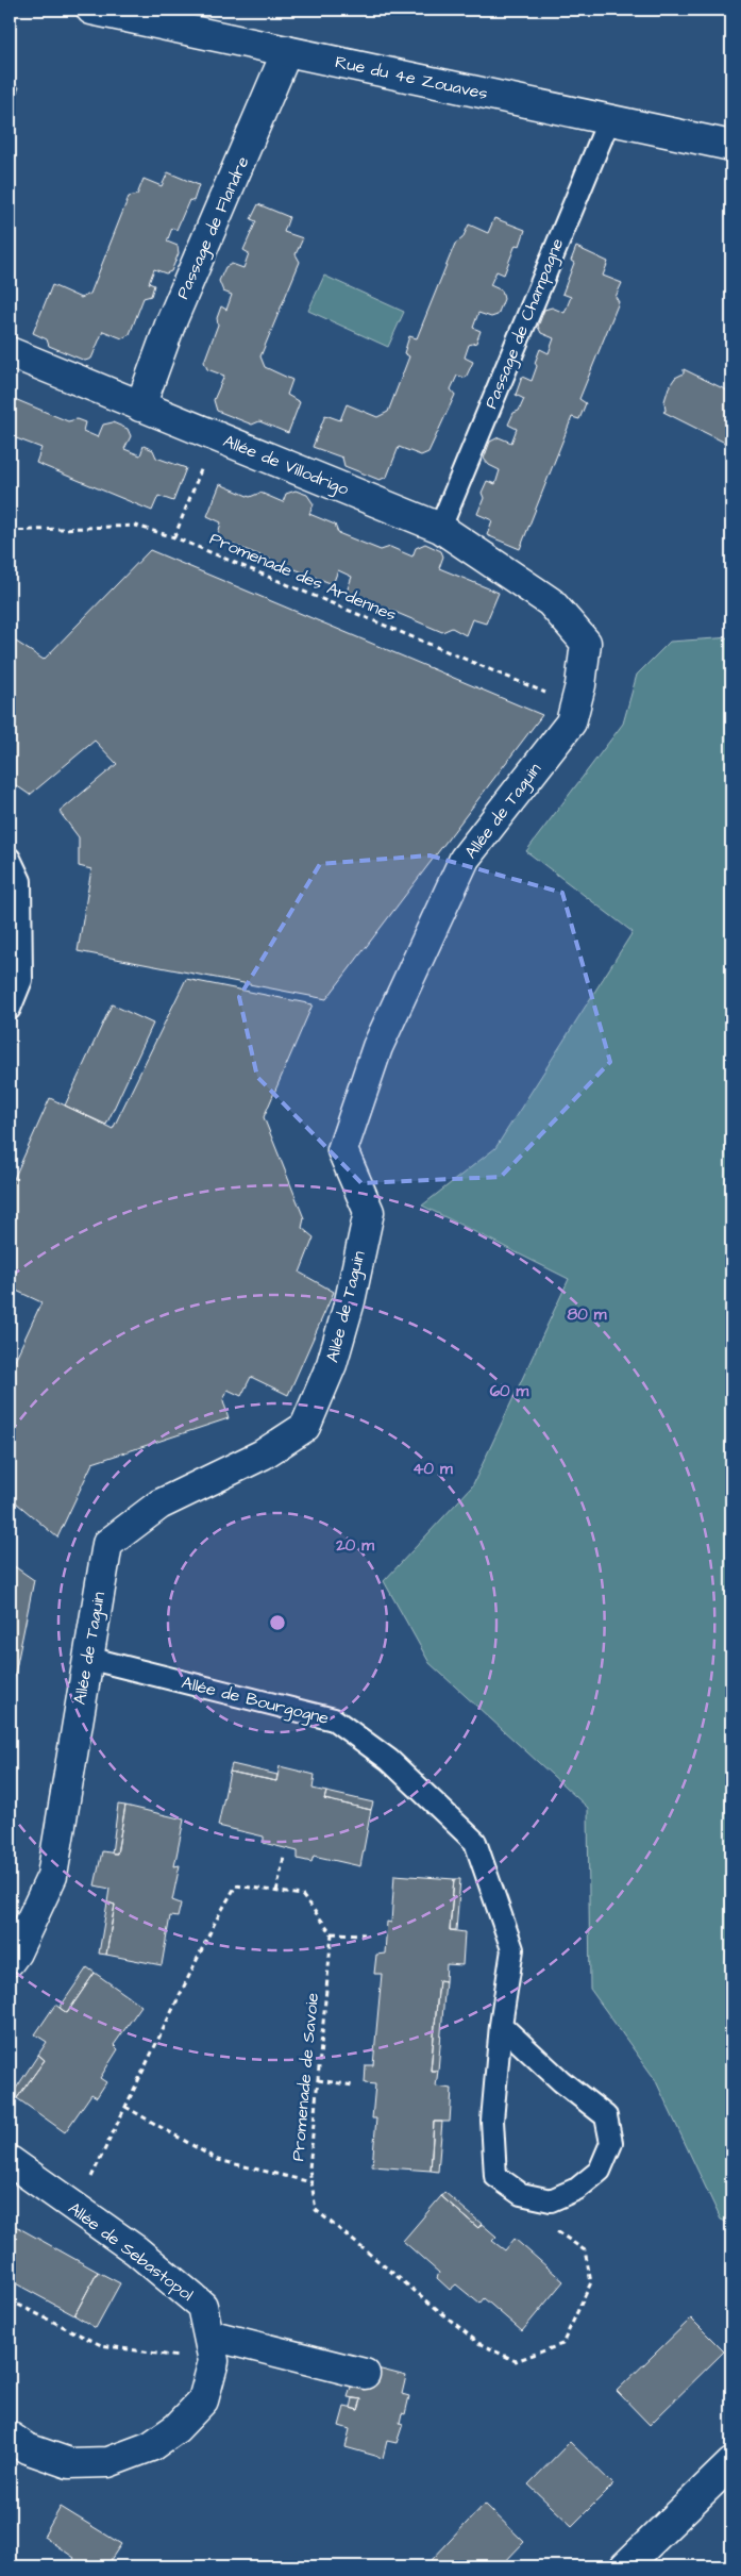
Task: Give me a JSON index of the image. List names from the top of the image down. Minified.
{"streets":{"street":["Rue du 4e Zouaves","Passage de Flandre","Allée de Villodrigo","Allée de Taguin","Allée de Sebastopol"],"lane":["Passage de Champagne","Allée de Bourgogne"],"path":["Promenade des Ardennes","Promenade de Savoie"]},"crossings":[["Rue du 4e Zouaves","Passage de Flandre"],["Rue du 4e Zouaves","Passage de Champagne"],["Passage de Flandre","Allée de Villodrigo"],["Passage de Champagne","Allée de Villodrigo"],["Allée de Villodrigo","Allée de Taguin"],["Promenade des Ardennes","Allée de Taguin"],["Allée de Taguin","Allée de Bourgogne"],["Allée de Bourgogne","Promenade de Savoie"]],"rings":["80 m","60 m","40 m","20 m"]}
